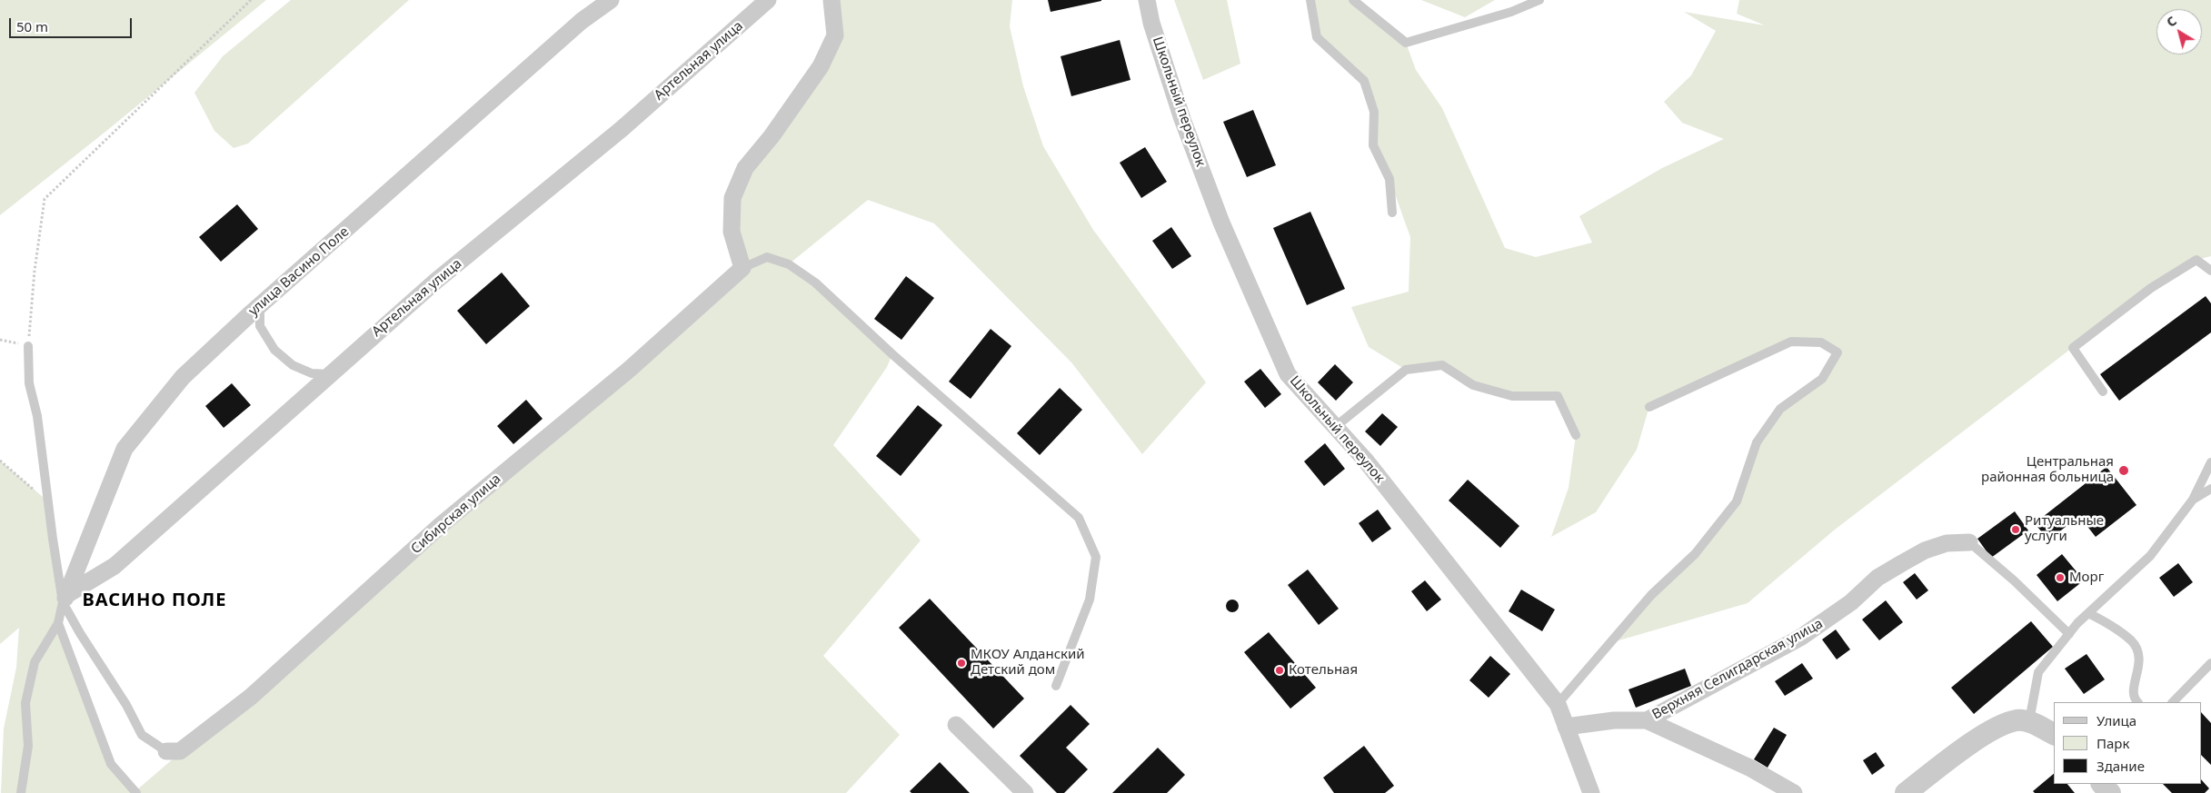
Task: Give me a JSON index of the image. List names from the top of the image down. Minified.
{"streets":{"street":["Артельная улица","Школьный переулок","улица Васино Поле","Сибирская улица","Верхняя Селигдарская улица"]},"crossings":[["Артельная улица","улица Васино Поле"]],"districts":["ВАСИНО ПОЛЕ"],"places":["Центральная районная больница","Ритуальные услуги","Морг","МКОУ Алданский Детский дом","Котельная"],"legend":["Улица","Парк","Здание"],"scale_bar":"50 m","north":"top left"}
